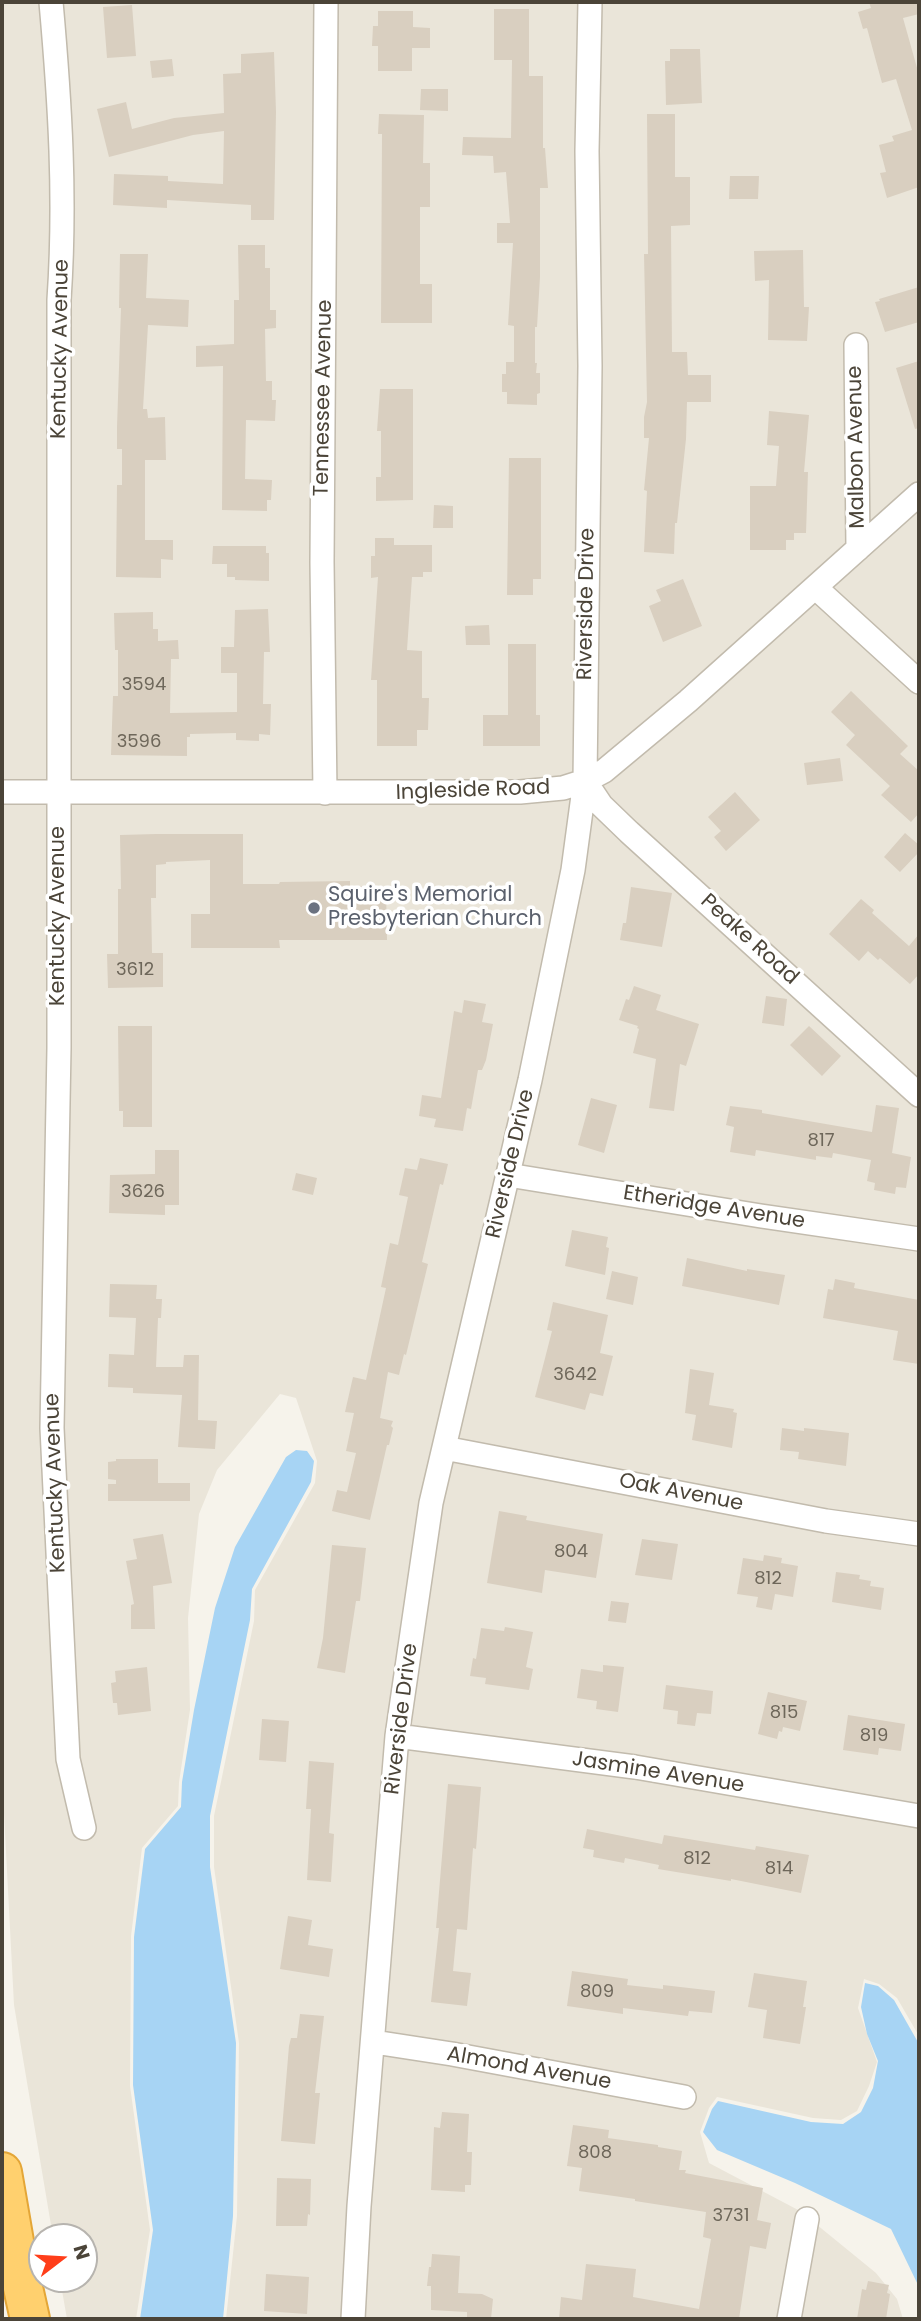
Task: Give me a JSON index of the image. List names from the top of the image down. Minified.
{"streets":{"street":["Kentucky Avenue","Tennessee Avenue","Malbon Avenue","Riverside Drive","Ingleside Road","Peake Road","Etheridge Avenue","Oak Avenue","Jasmine Avenue","Almond Avenue"]},"crossings":[["Kentucky Avenue","Ingleside Road"],["Tennessee Avenue","Ingleside Road"],["Malbon Avenue","Ingleside Road"],["Riverside Drive","Ingleside Road"],["Riverside Drive","Peake Road"],["Riverside Drive","Etheridge Avenue"],["Riverside Drive","Oak Avenue"],["Riverside Drive","Jasmine Avenue"],["Riverside Drive","Almond Avenue"],["Ingleside Road","Peake Road"]],"places":["Squire's Memorial Presbyterian Church"],"house_numbers":["3594","3596","3612","817","3626","3642","804","812","815","819","812","814","809","808","3731"],"north":"right"}
